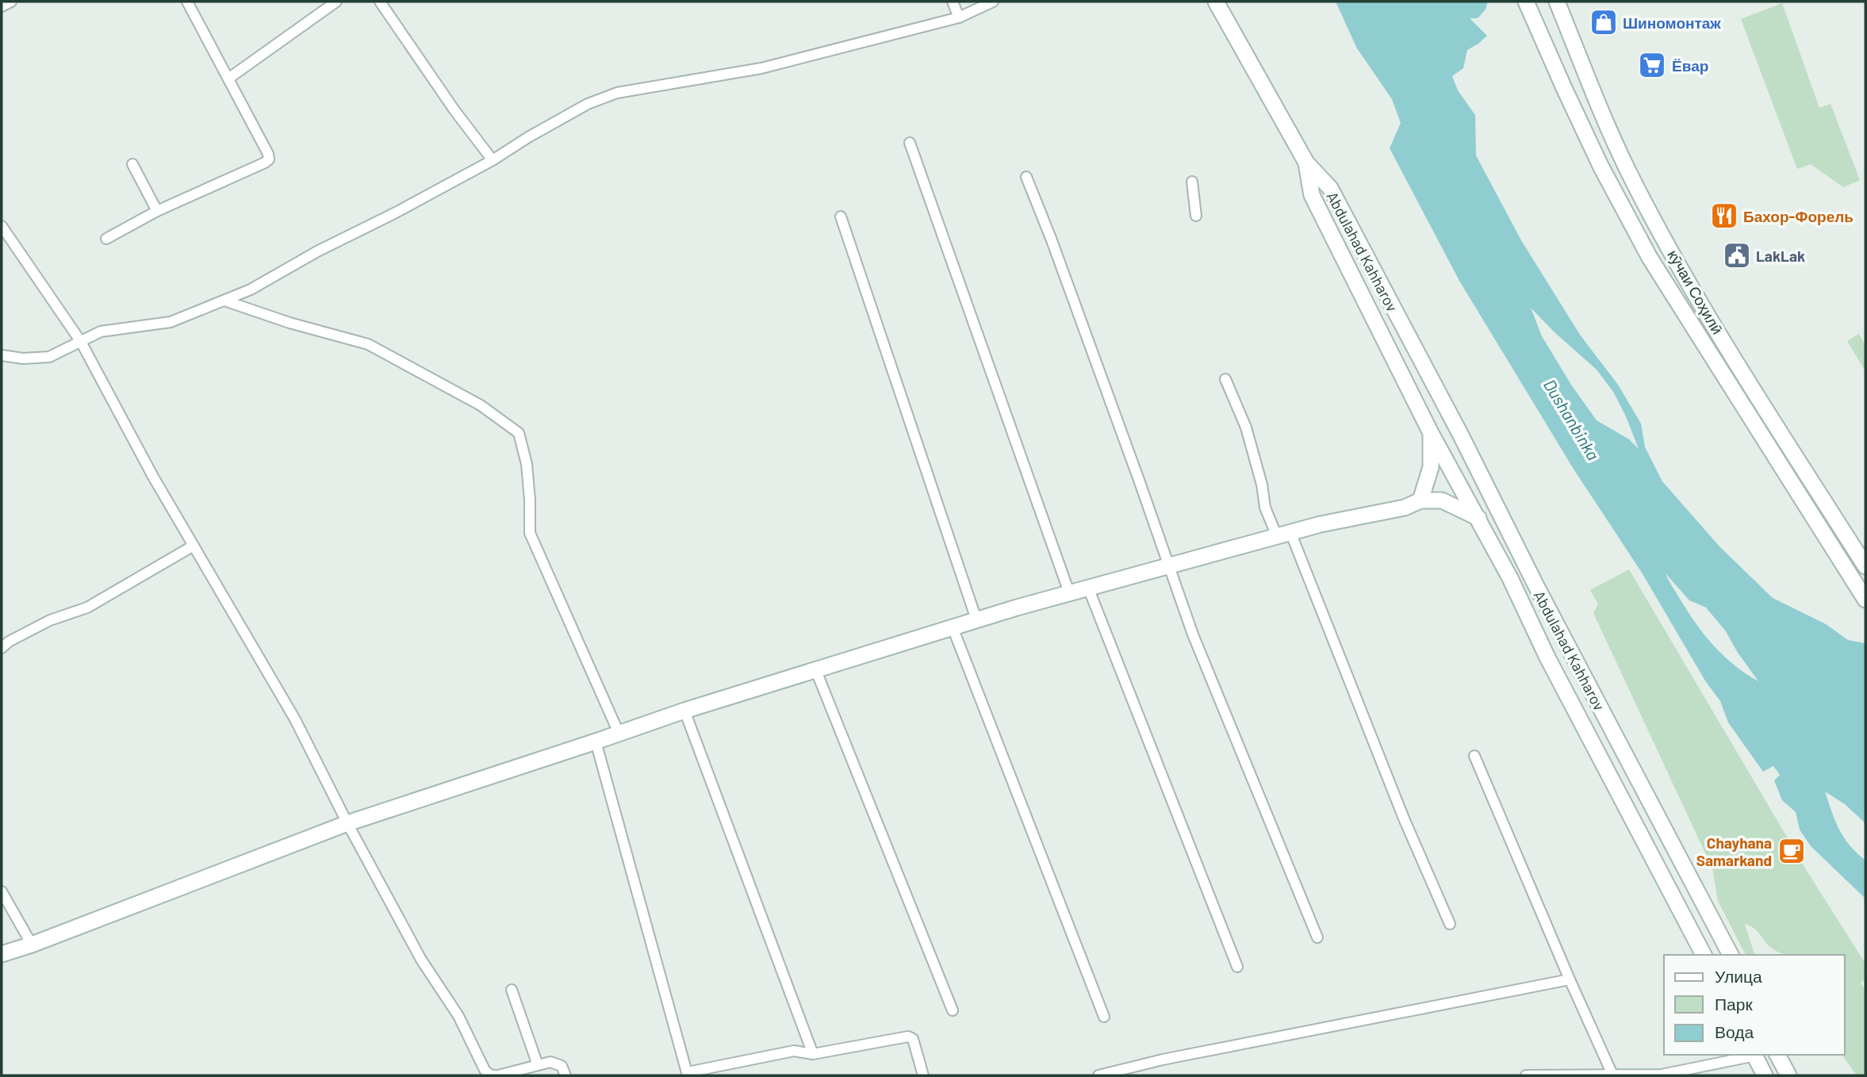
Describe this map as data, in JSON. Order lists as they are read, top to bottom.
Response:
{
  "streets": {
    "main road": ["Abdulahad Kahharov", "кӯчаи Соҳилӣ"]
  },
  "water": ["Dushanbinka"],
  "places": {
    "shop": ["Шиномонтаж"],
    "supermarket": ["Ёвар"],
    "restaurant": ["Бахор-Форель"],
    "public building": ["LakLak"],
    "cafe": ["Chayhana Samarkand"]
  },
  "legend": ["Улица", "Парк", "Вода"]
}
